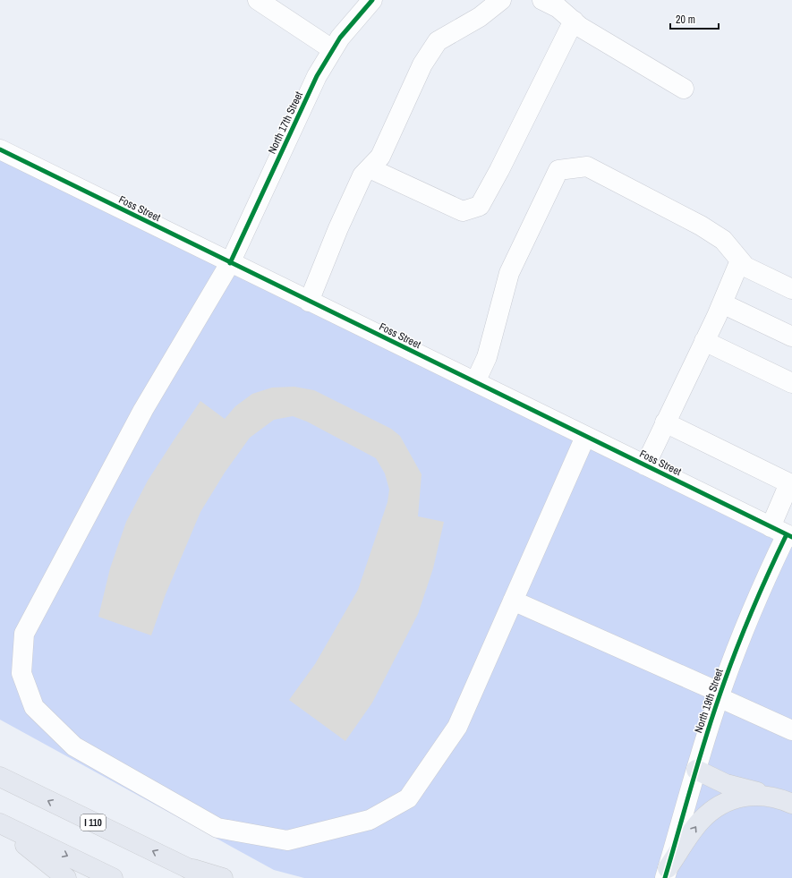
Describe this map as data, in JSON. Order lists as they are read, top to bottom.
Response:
{
  "streets": {
    "highway": ["I 110"],
    "street": ["North 17th Street", "Foss Street", "North 19th Street"]
  },
  "crossings": [
    ["North 17th Street", "Foss Street"],
    ["Foss Street", "North 19th Street"]
  ],
  "scale_bar": "20 m"
}
